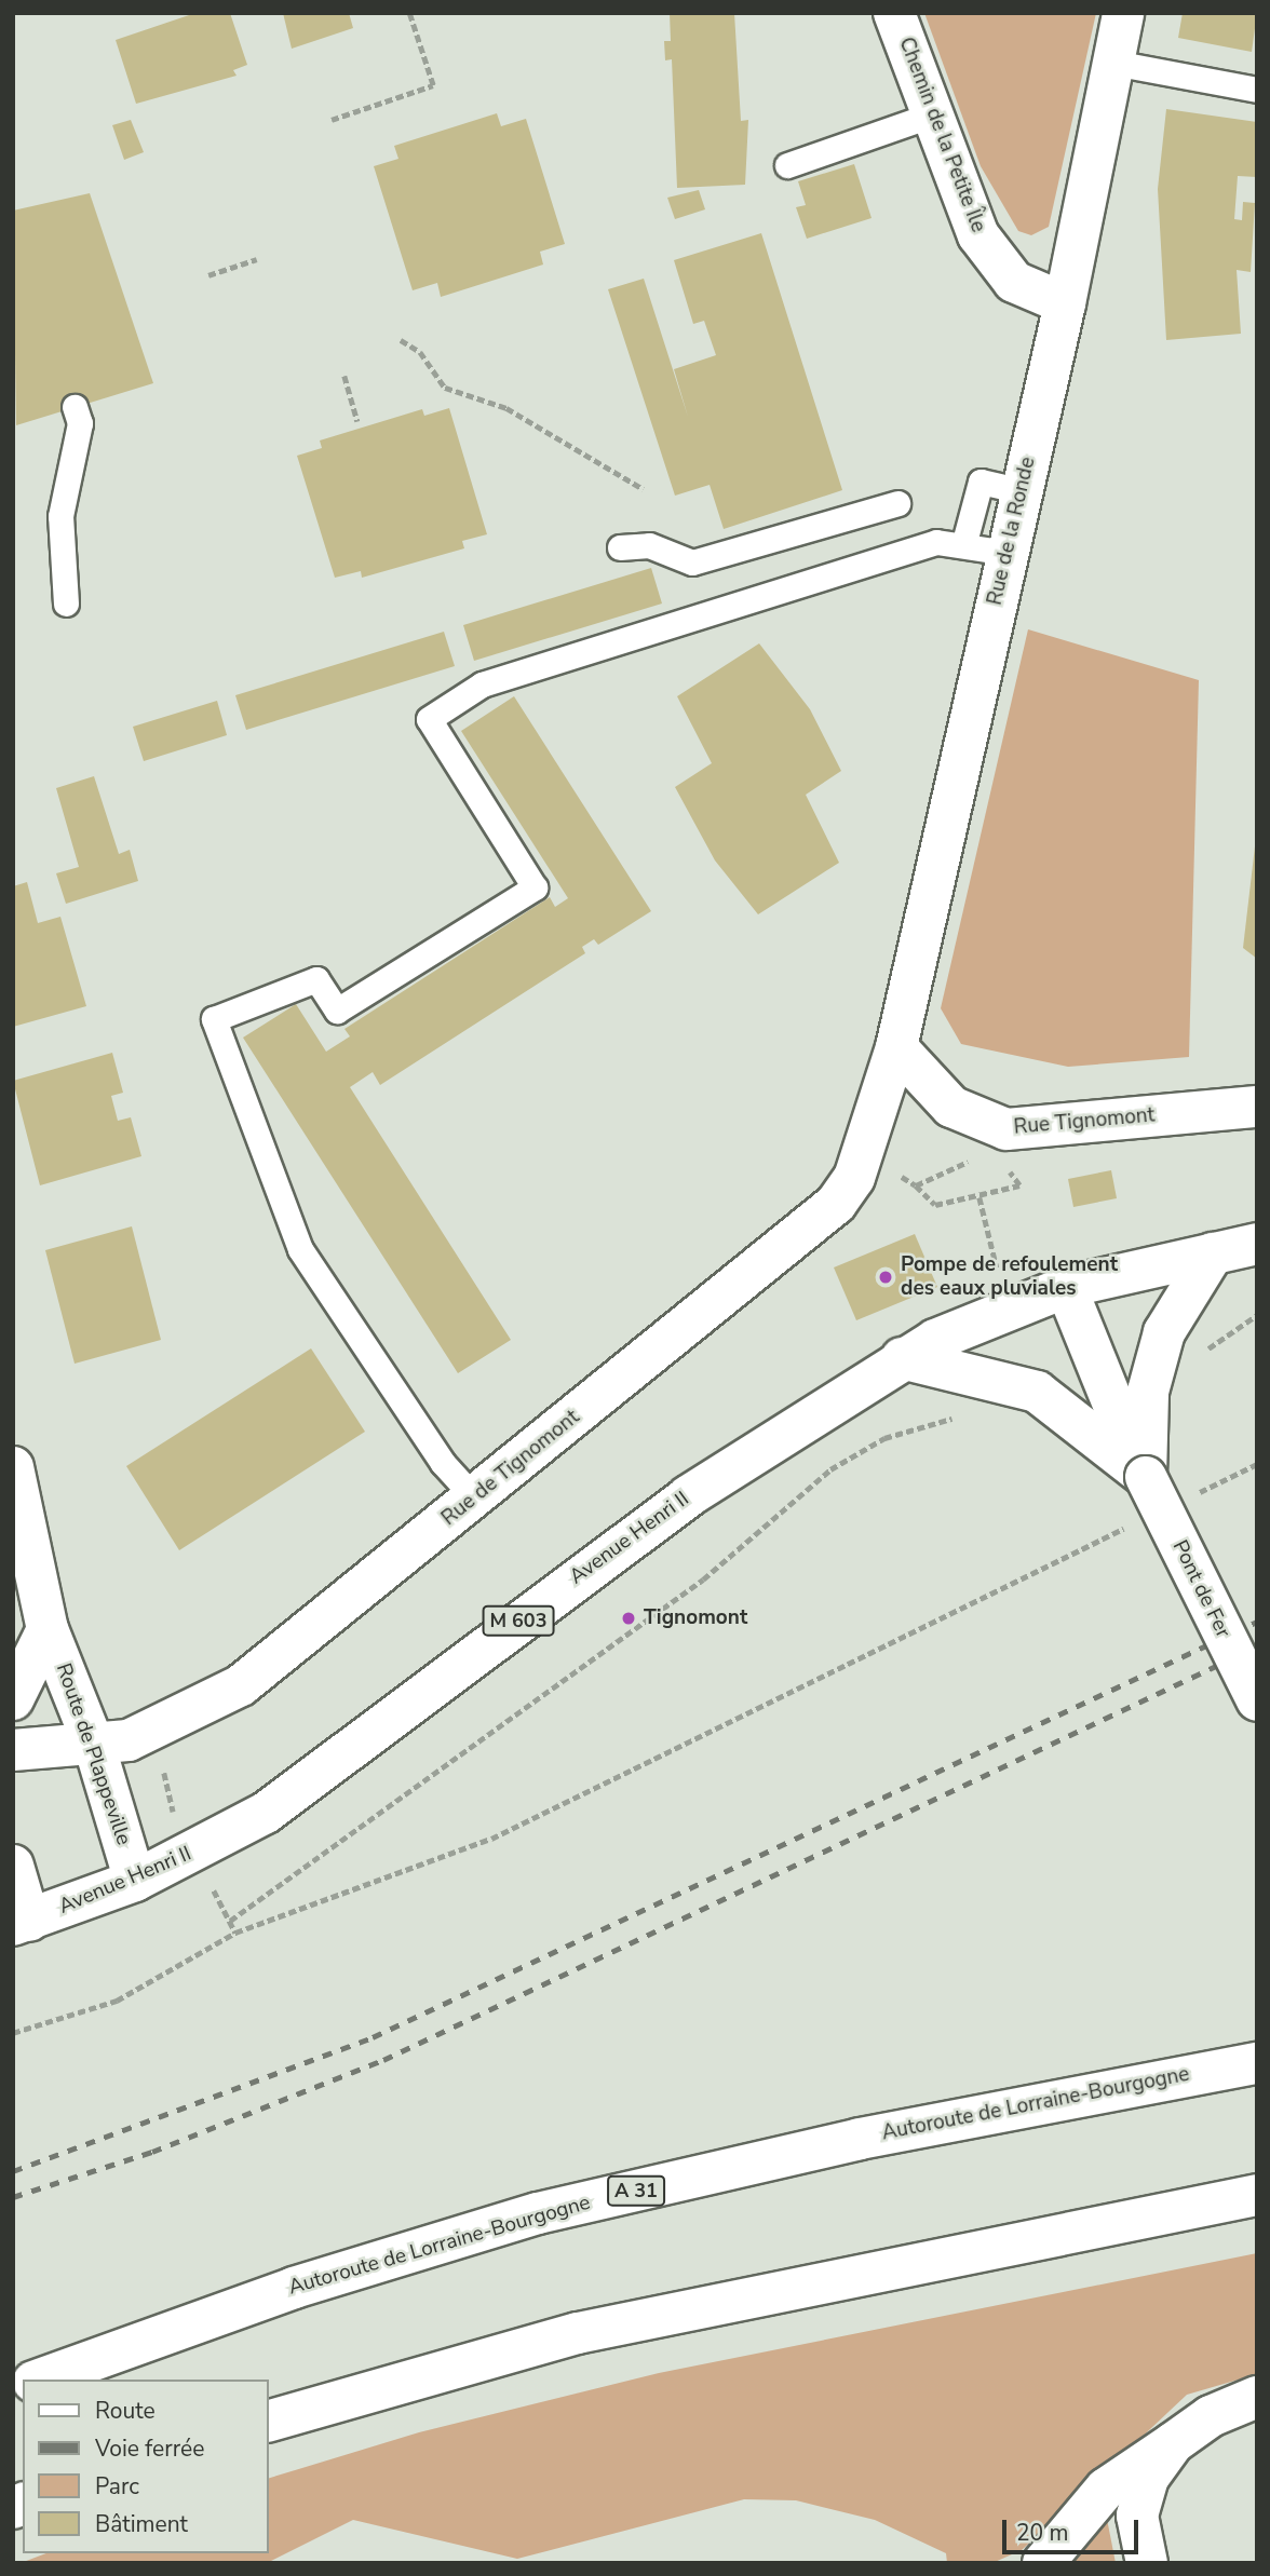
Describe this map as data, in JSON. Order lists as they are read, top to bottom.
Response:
{
  "streets": {
    "main road": [
      "Chemin de la Petite Île",
      "Rue de la Ronde",
      "Rue Tignomont",
      "Rue de Tignomont",
      "Avenue Henri II",
      "Pont de Fer",
      "M 603",
      "Route de Plappeville",
      "Autoroute de Lorraine-Bourgogne",
      "A 31"
    ]
  },
  "crossings": [
    ["Chemin de la Petite Île", "Rue de la Ronde"],
    ["Rue de la Ronde", "Rue Tignomont"],
    ["Rue de la Ronde", "Rue de Tignomont"],
    ["Rue Tignomont", "Rue de Tignomont"],
    ["Rue de Tignomont", "Route de Plappeville"],
    ["Avenue Henri II", "Pont de Fer"],
    ["Avenue Henri II", "Route de Plappeville"]
  ],
  "places": ["Pompe de refoulement des eaux pluviales", "Tignomont"],
  "legend": [
    "Route",
    "Voie ferrée",
    "Parc",
    "Bâtiment"
  ],
  "scale_bar": "20 m"
}
